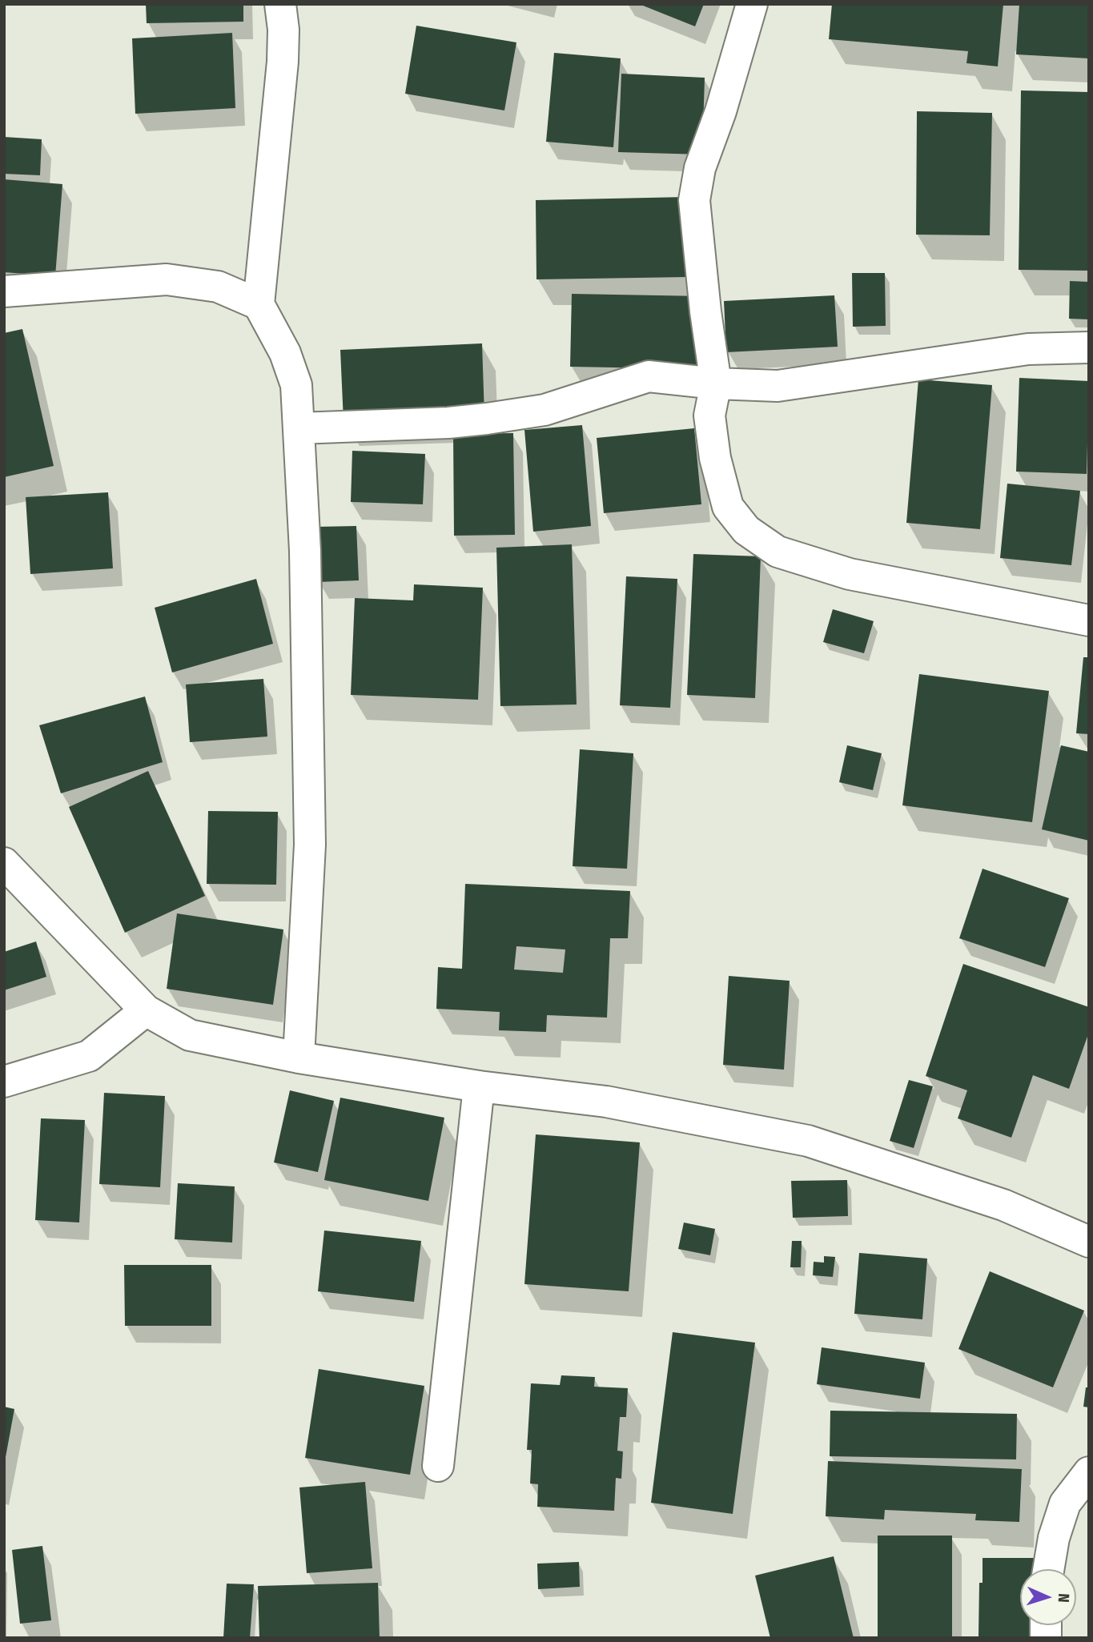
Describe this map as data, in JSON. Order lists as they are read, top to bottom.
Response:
{
  "north": "right"
}
